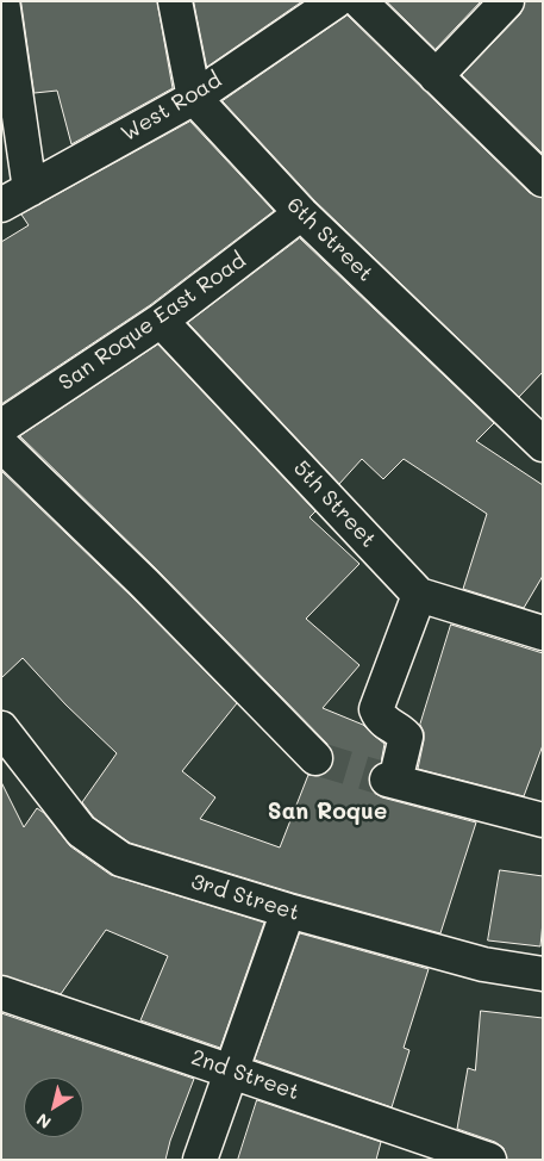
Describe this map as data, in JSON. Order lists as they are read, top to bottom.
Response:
{
  "streets": {
    "street": [
      "West Road",
      "6th Street",
      "San Roque East Road",
      "5th Street",
      "3rd Street",
      "2nd Street"
    ]
  },
  "crossings": [
    ["West Road", "6th Street"],
    ["6th Street", "San Roque East Road"],
    ["San Roque East Road", "5th Street"]
  ],
  "districts": ["San Roque"],
  "north": "bottom left"
}
